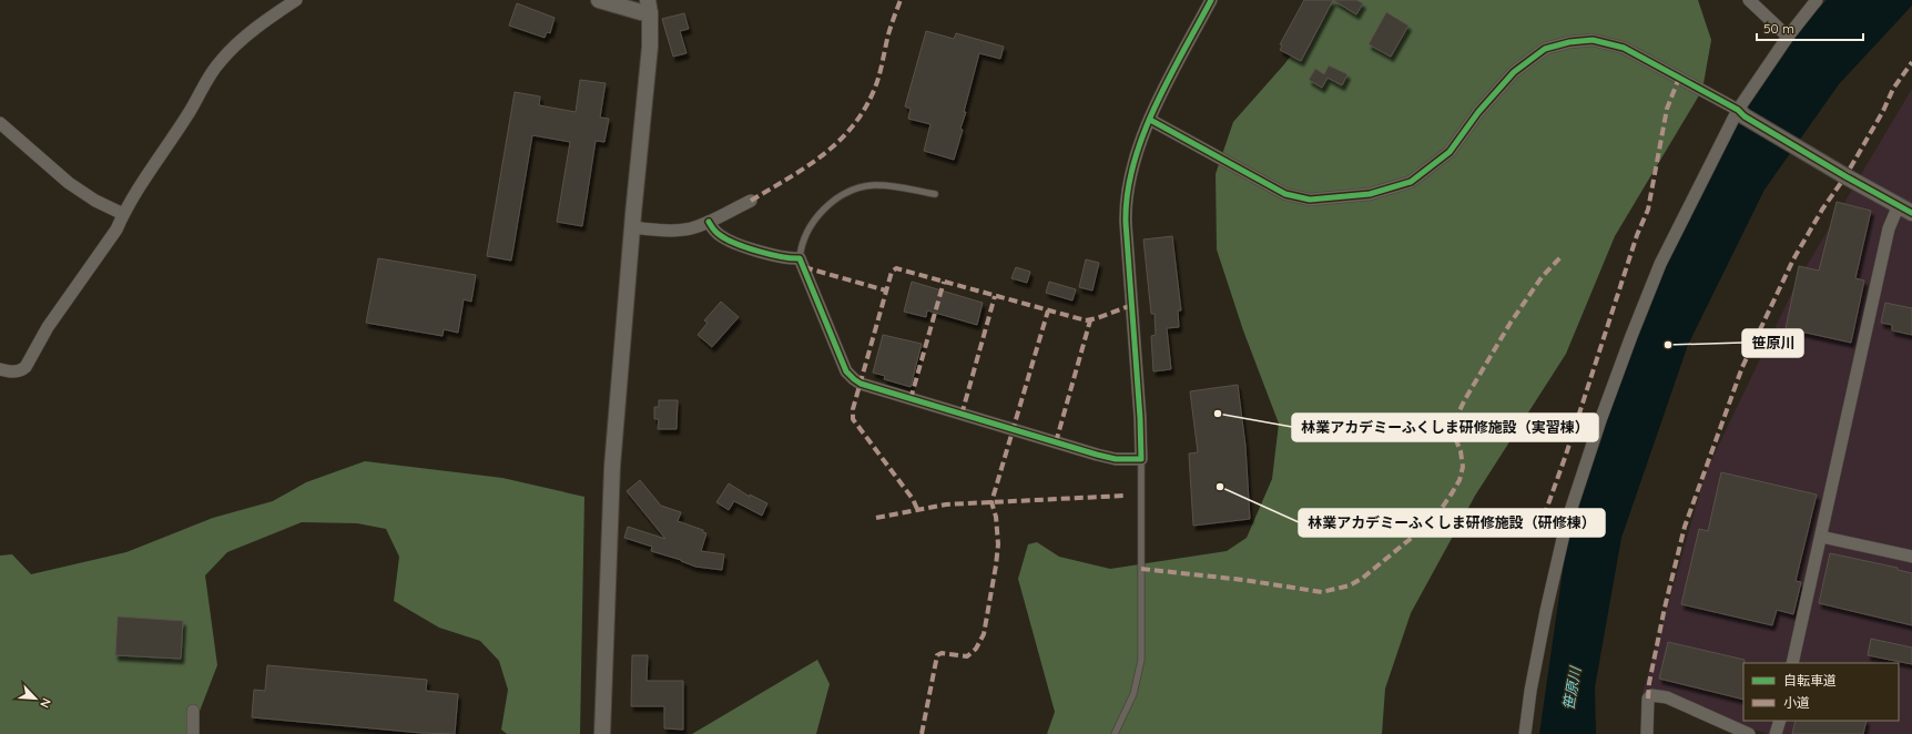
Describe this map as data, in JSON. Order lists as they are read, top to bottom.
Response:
{
  "water": ["笹原川"],
  "places": ["笹原川", "林業アカデミーふくしま研修施設（実習棟）", "林業アカデミーふくしま研修施設（研修棟）"],
  "legend": ["自転車道", "小道"],
  "scale_bar": "50 m",
  "north": "bottom right"
}
